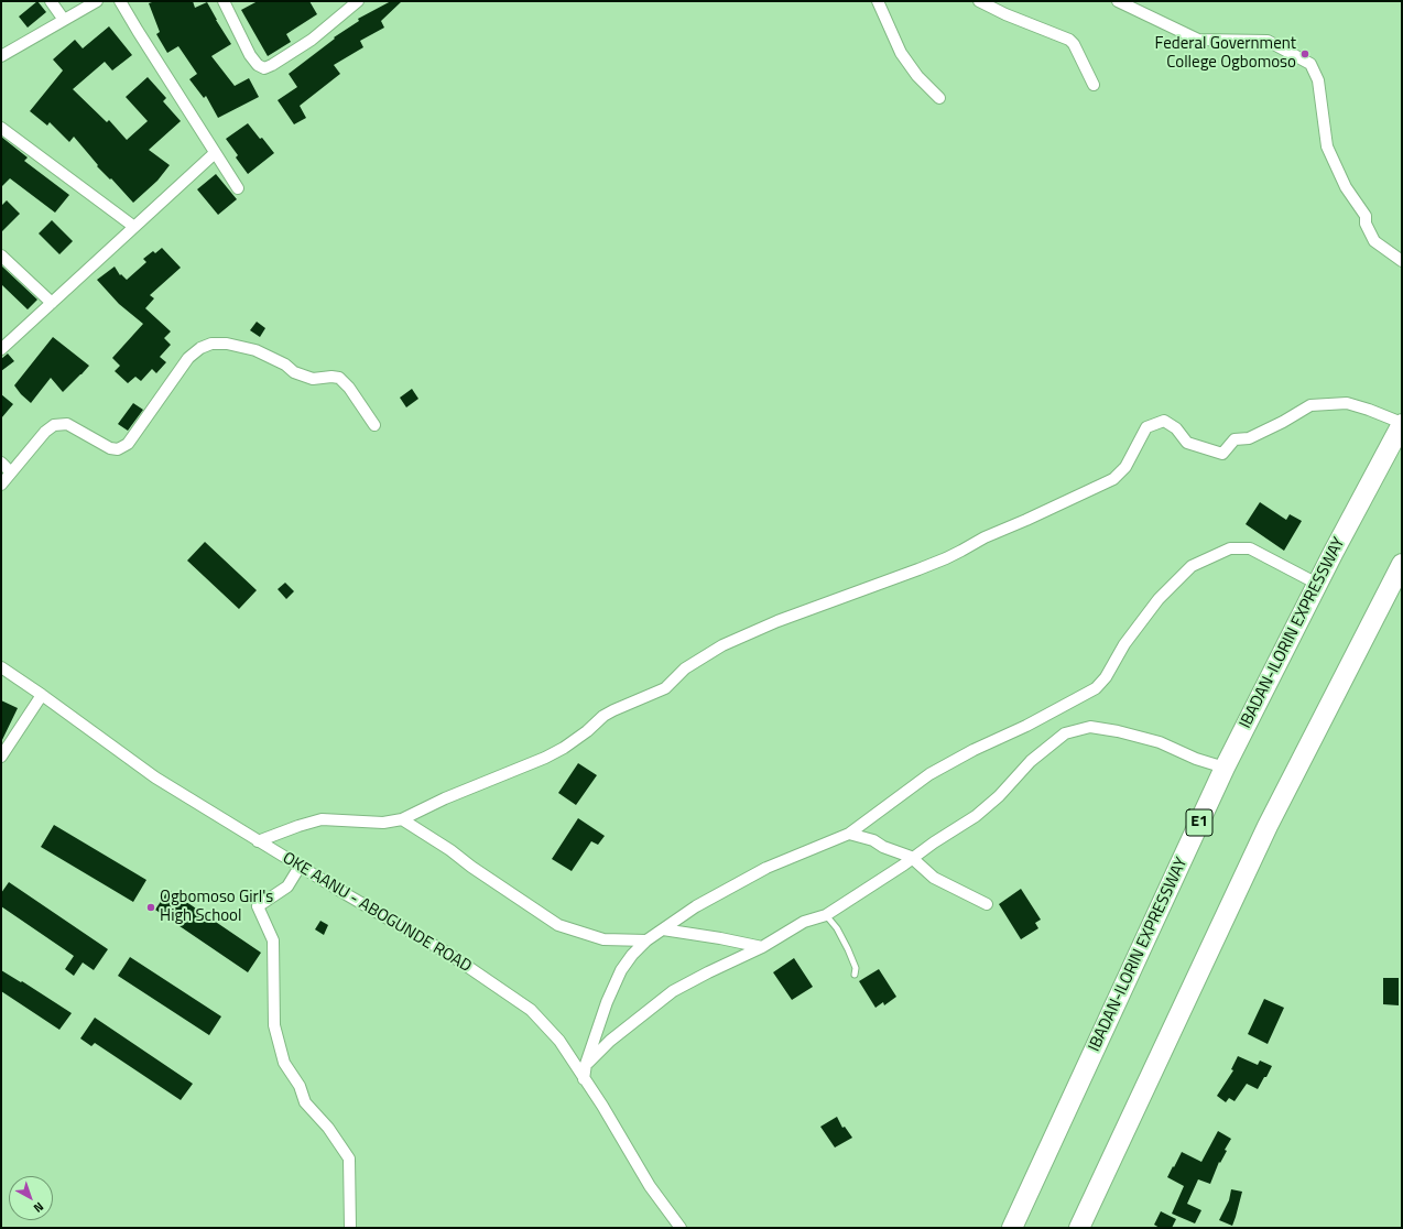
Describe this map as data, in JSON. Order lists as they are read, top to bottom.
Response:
{
  "streets": {
    "highway": ["IBADAN-ILORIN EXPRESSWAY", "E1"],
    "street": ["OKE AANU - ABOGUNDE ROAD"]
  },
  "places": ["Federal Government College Ogbomoso", "Ogbomoso Girl's High School"],
  "north": "bottom right"
}
